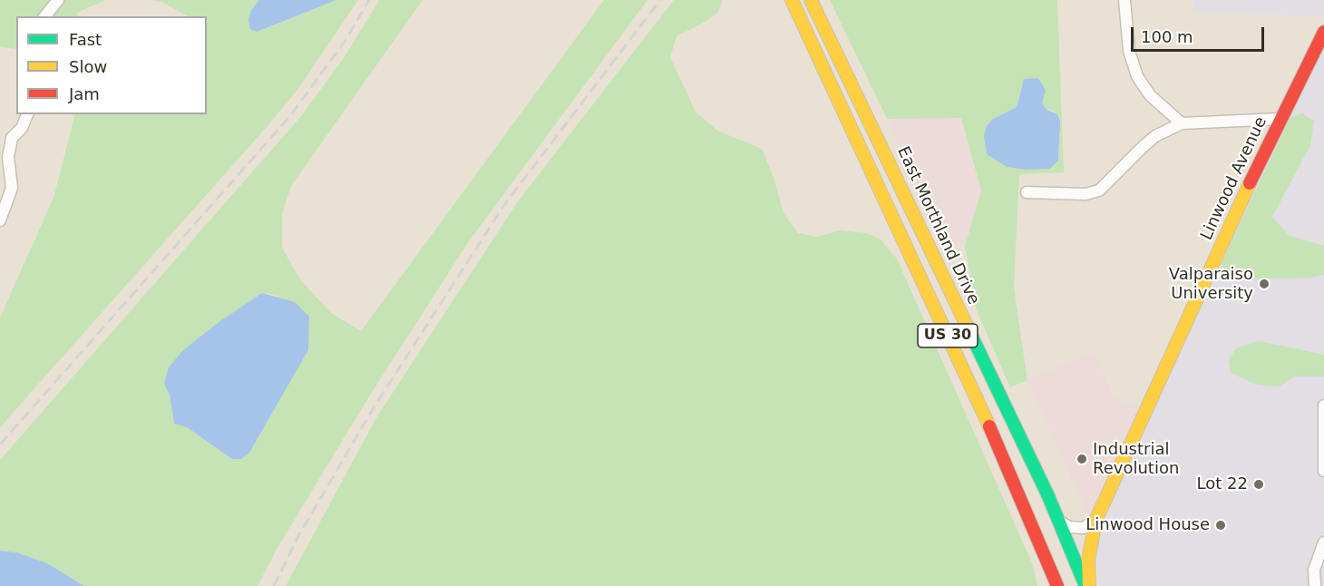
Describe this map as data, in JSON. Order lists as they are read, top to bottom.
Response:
{
  "streets": {
    "main road": ["Linwood Avenue", "East Morthland Drive", "US 30"]
  },
  "crossings": [
    ["Linwood Avenue", "East Morthland Drive"]
  ],
  "places": [
    "Valparaiso University",
    "Industrial Revolution",
    "Lot 22",
    "Linwood House"
  ],
  "legend": ["Fast", "Slow", "Jam"],
  "scale_bar": "100 m"
}
